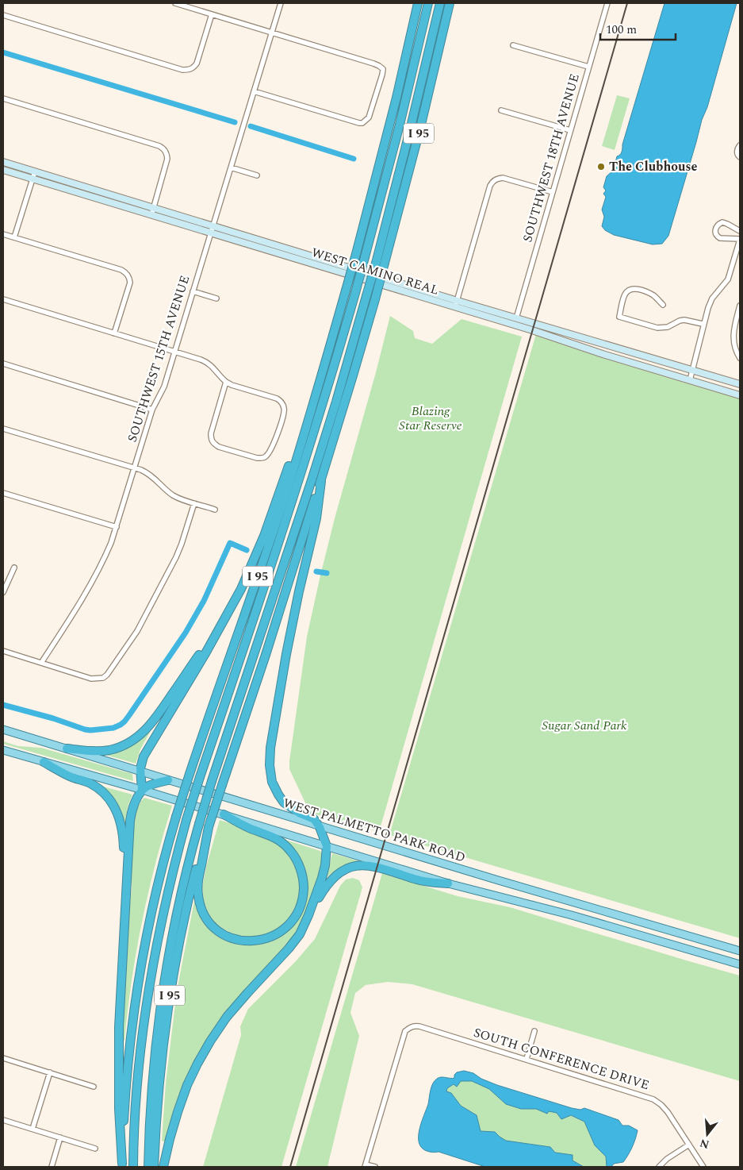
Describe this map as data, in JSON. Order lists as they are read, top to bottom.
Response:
{
  "streets": {
    "highway": ["I 95"],
    "main road": ["WEST PALMETTO PARK ROAD"],
    "street": [
      "SOUTHWEST 18TH AVENUE",
      "WEST CAMINO REAL",
      "SOUTHWEST 15TH AVENUE",
      "SOUTH CONFERENCE DRIVE"
    ]
  },
  "crossings": [
    ["SOUTHWEST 18TH AVENUE", "WEST CAMINO REAL"],
    ["WEST CAMINO REAL", "SOUTHWEST 15TH AVENUE"]
  ],
  "parks": ["Blazing Star Reserve", "Sugar Sand Park"],
  "places": ["The Clubhouse"],
  "scale_bar": "100 m",
  "north": "bottom"
}
